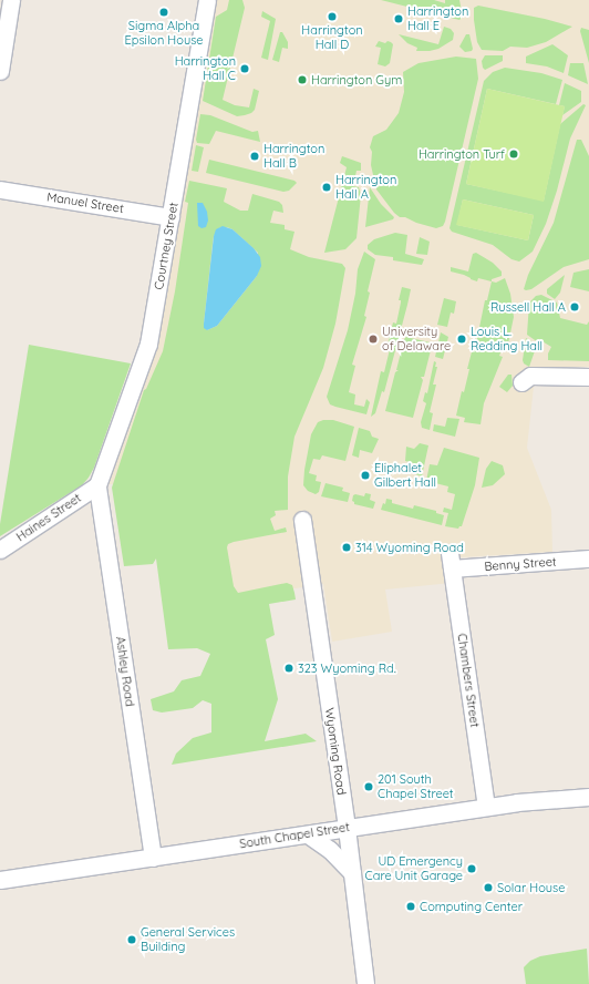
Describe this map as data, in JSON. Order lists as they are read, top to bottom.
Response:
{
  "streets": {
    "street": [
      "Manuel Street",
      "Courtney Street",
      "Haines Street",
      "Benny Street",
      "Ashley Road",
      "Chambers Street",
      "Wyoming Road",
      "South Chapel Street"
    ]
  },
  "crossings": [
    ["Manuel Street", "Courtney Street"],
    ["Courtney Street", "Haines Street"],
    ["Courtney Street", "Ashley Road"],
    ["Haines Street", "Ashley Road"],
    ["Benny Street", "Chambers Street"],
    ["Ashley Road", "South Chapel Street"],
    ["Chambers Street", "South Chapel Street"],
    ["Wyoming Road", "South Chapel Street"]
  ],
  "places": [
    "Sigma Alpha Epsilon House",
    "Harrington Hall D",
    "Harrington Hall E",
    "Harrington Hall C",
    "Harrington Gym",
    "Harrington Turf",
    "Harrington Hall B",
    "Harrington Hall A",
    "Russell Hall A",
    "University of Delaware",
    "Louis L. Redding Hall",
    "Eliphalet Gilbert Hall",
    "314 Wyoming Road",
    "323 Wyoming Rd.",
    "201 South Chapel Street",
    "UD Emergency Care Unit Garage",
    "Solar House",
    "Computing Center",
    "General Services Building"
  ]
}
